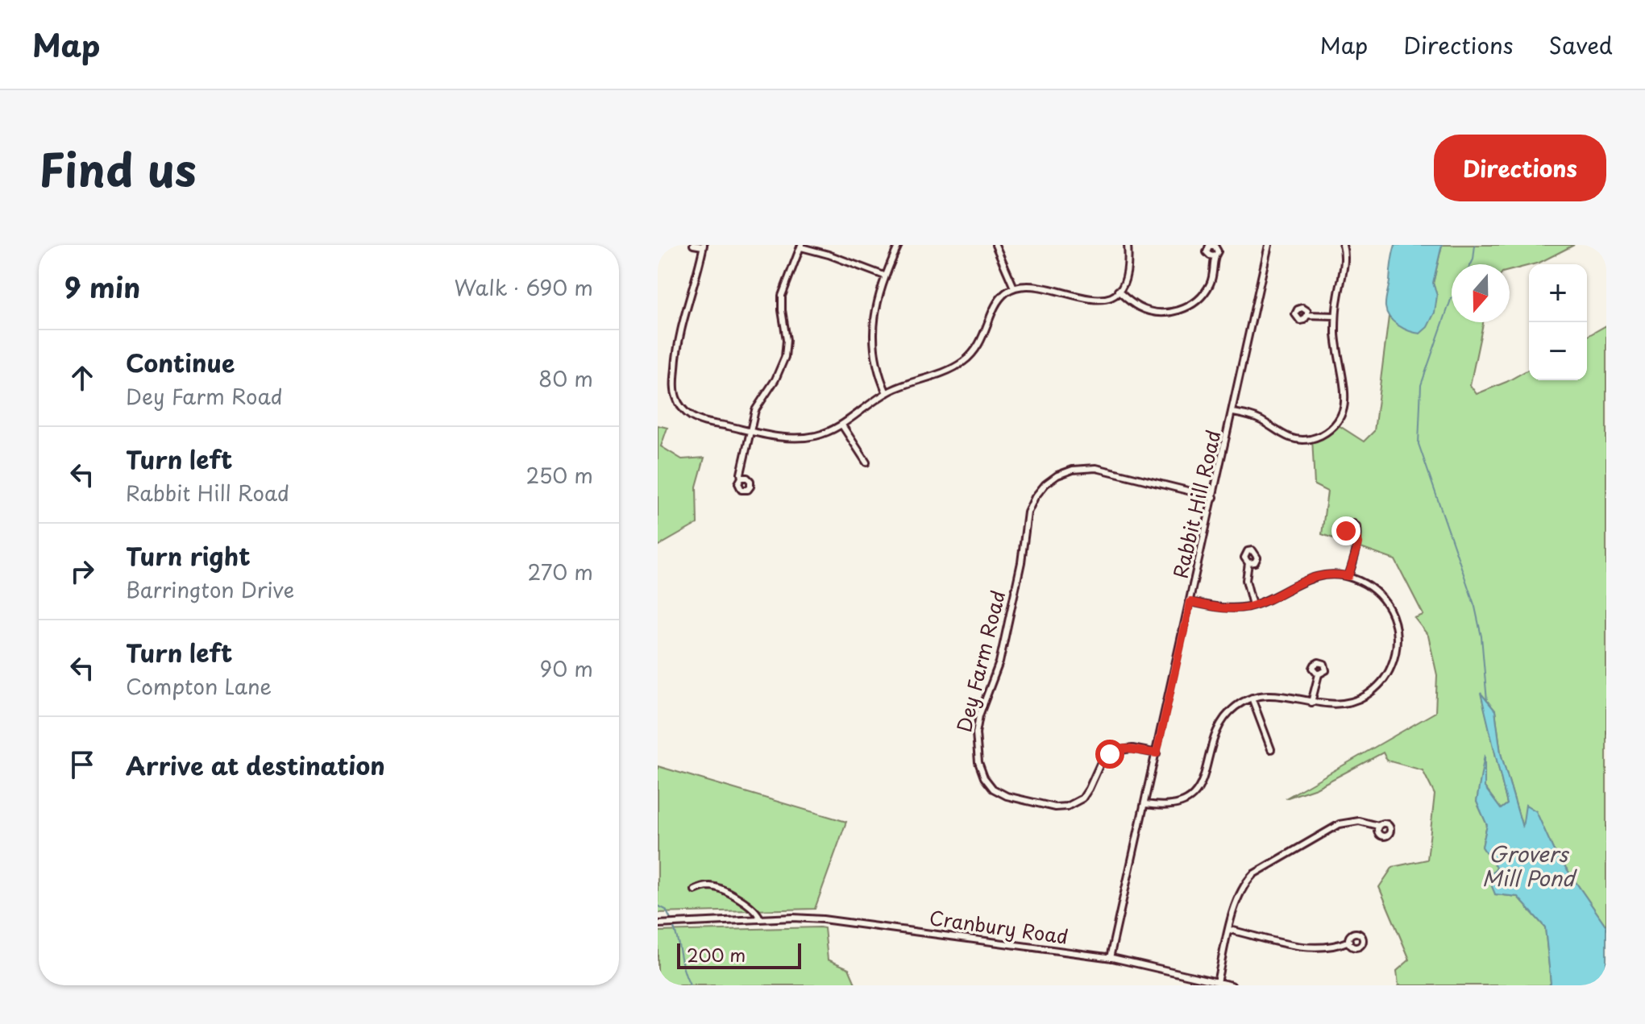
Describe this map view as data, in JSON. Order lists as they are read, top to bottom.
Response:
{
  "streets": {
    "street": ["Rabbit Hill Road", "Dey Farm Road", "Cranbury Road"]
  },
  "crossings": [
    ["Rabbit Hill Road", "Dey Farm Road"],
    ["Rabbit Hill Road", "Cranbury Road"]
  ],
  "water": ["Grovers Mill Pond"],
  "scale_bar": "200 m",
  "north": "bottom",
  "page": {
    "header": "Map",
    "nav": ["Map", "Directions", "Saved"],
    "title": "Find us",
    "buttons": "Directions",
    "heading": ["9 min", "Walk · 690 m"],
    "map_buttons": ["+", "−"],
    "list": [
      ["Continue", "Dey Farm Road", "80 m"],
      ["Turn left", "Rabbit Hill Road", "250 m"],
      ["Turn right", "Barrington Drive", "270 m"],
      ["Turn left", "Compton Lane", "90 m"],
      "Arrive at destination"
    ],
    "scale": "200 m"
  }
}
